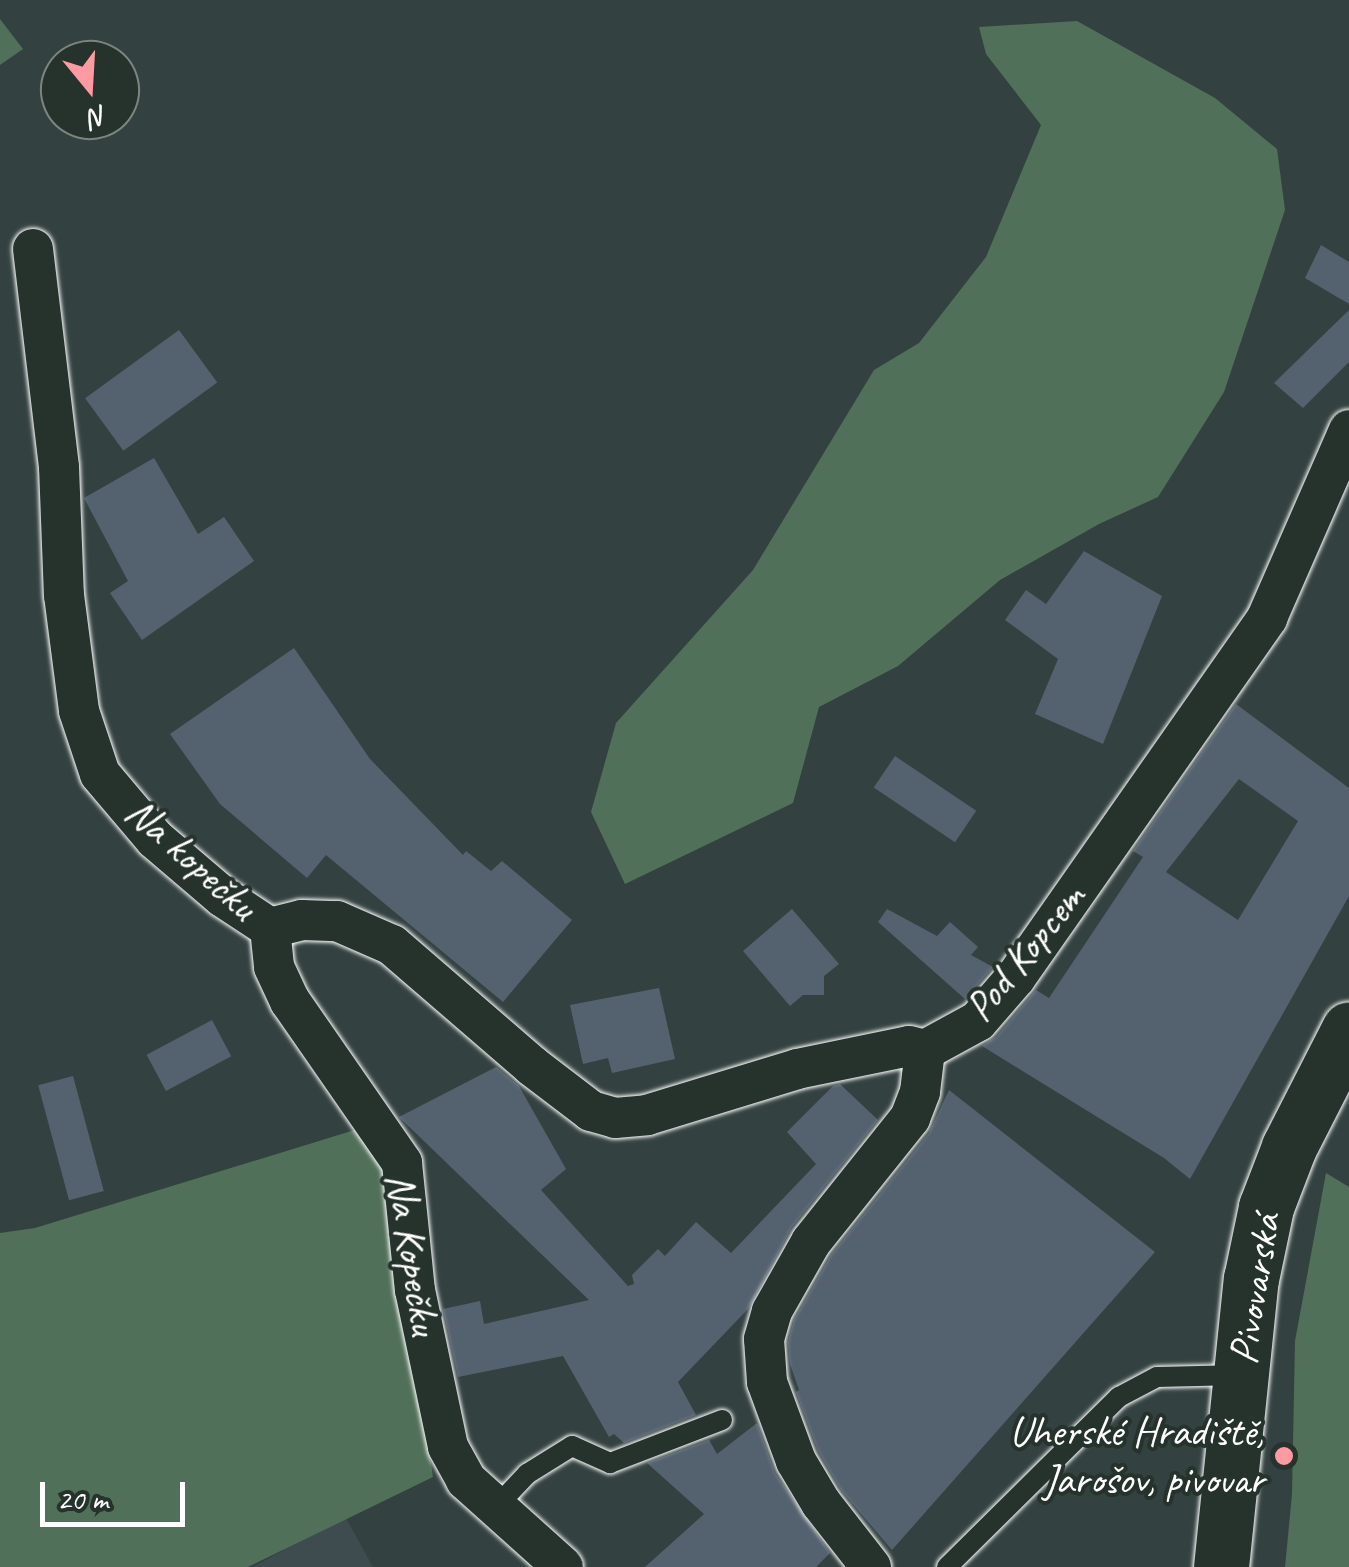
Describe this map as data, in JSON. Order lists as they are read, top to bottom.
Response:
{
  "streets": {
    "main road": ["Pivovarská"],
    "street": ["Na kopečku", "Pod Kopcem", "Na Kopečku"]
  },
  "crossings": [
    ["Na kopečku", "Pod Kopcem"],
    ["Na kopečku", "Na Kopečku"]
  ],
  "places": ["Uherské Hradiště, Jarošov, pivovar"],
  "scale_bar": "20 m",
  "north": "bottom"
}
